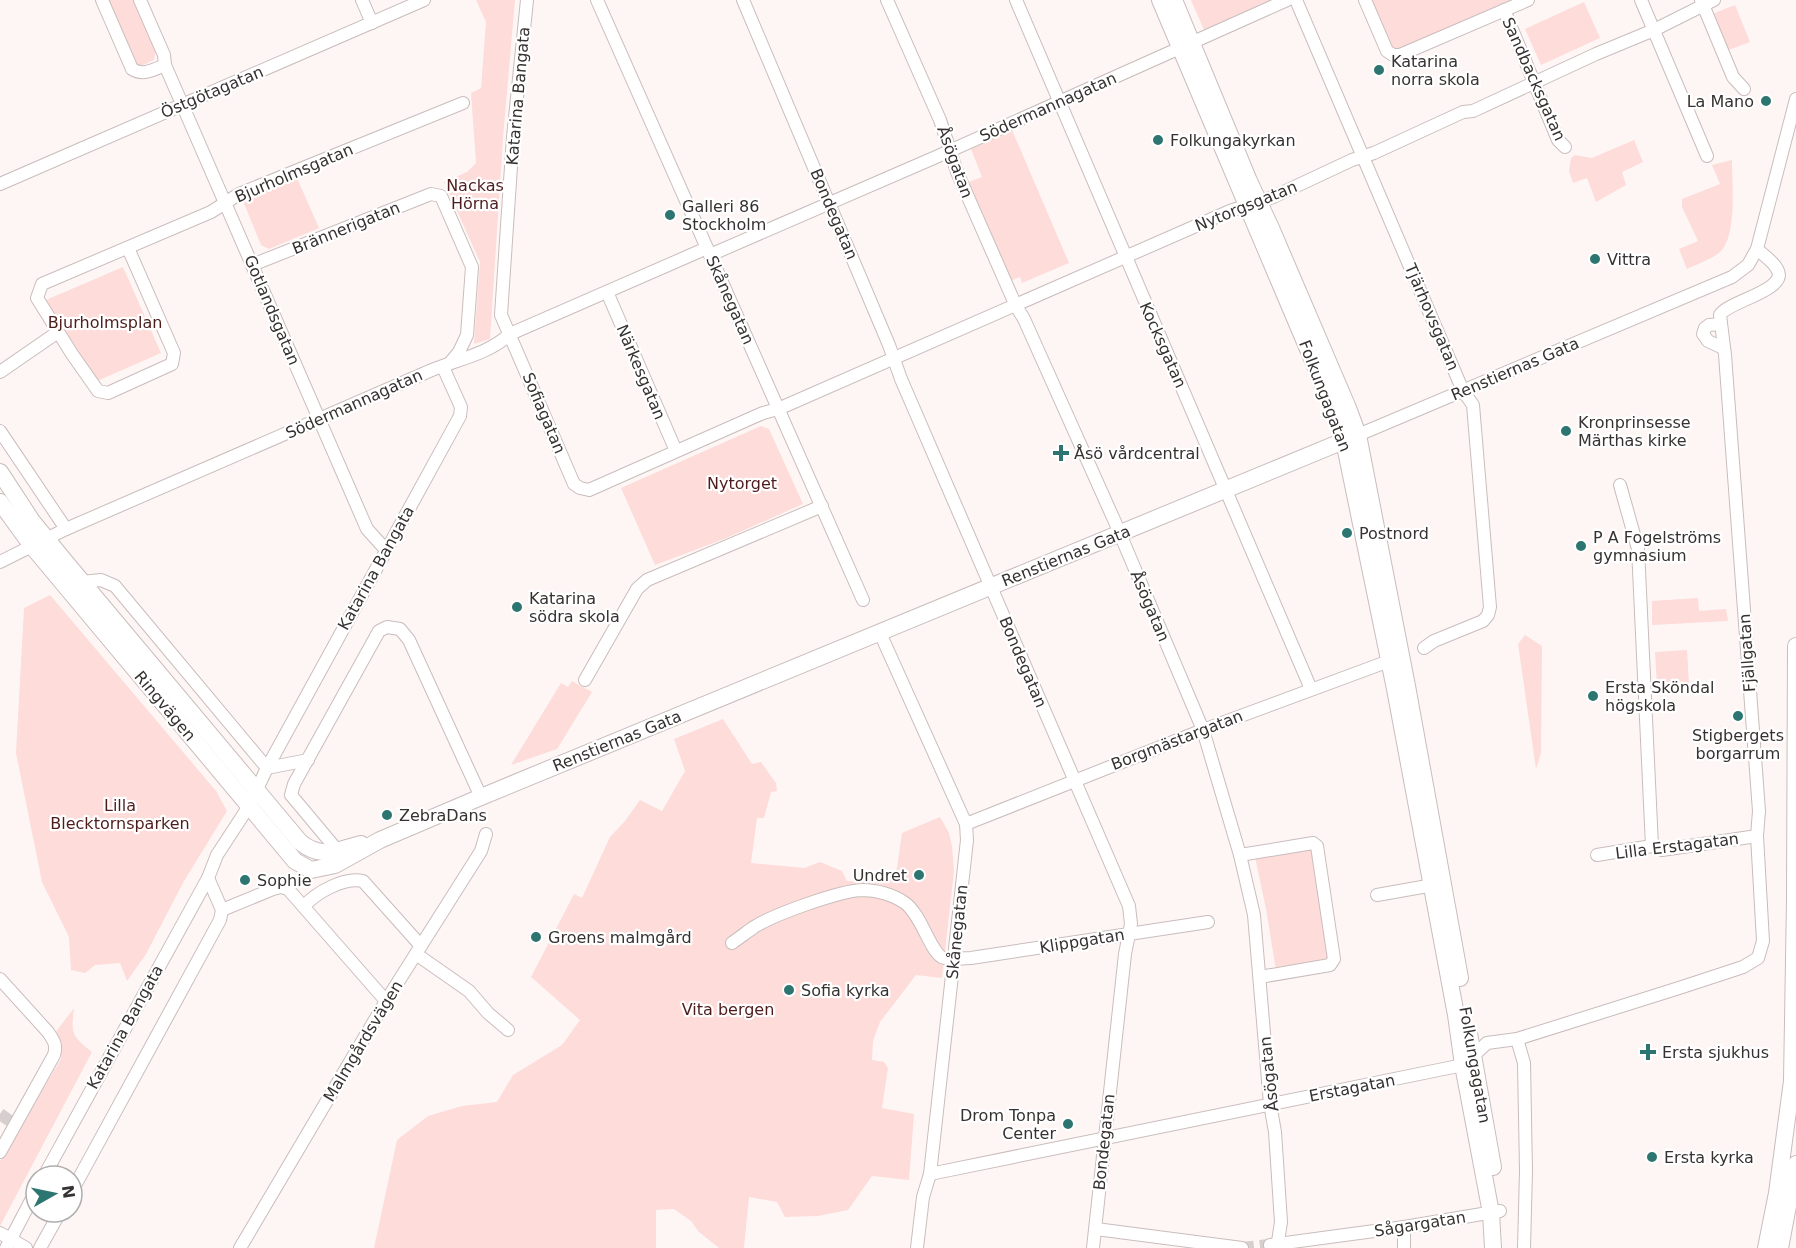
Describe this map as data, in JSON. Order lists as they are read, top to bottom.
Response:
{
  "streets": {
    "street": [
      "Sandbacksgatan",
      "Östgötagatan",
      "Katarina Bangata",
      "Södermannagatan",
      "Åsögatan",
      "Bjurholmsgatan",
      "Nytorgsgatan",
      "Bondegatan",
      "Brännerigatan",
      "Skånegatan",
      "Gotlandsgatan",
      "Tjärhovsgatan",
      "Kocksgatan",
      "Renstiernas Gata",
      "Närkesgatan",
      "Folkungagatan",
      "Sofiagatan",
      "Fjällgatan",
      "Ringvägen",
      "Borgmästargatan",
      "Lilla Erstagatan",
      "Klippgatan",
      "Malmgårdsvägen",
      "Erstagatan",
      "Sågargatan"
    ]
  },
  "crossings": [
    ["Sandbacksgatan", "Nytorgsgatan"],
    ["Östgötagatan", "Gotlandsgatan"],
    ["Katarina Bangata", "Södermannagatan"],
    ["Katarina Bangata", "Brännerigatan"],
    ["Katarina Bangata", "Gotlandsgatan"],
    ["Katarina Bangata", "Renstiernas Gata"],
    ["Katarina Bangata", "Sofiagatan"],
    ["Katarina Bangata", "Ringvägen"],
    ["Södermannagatan", "Åsögatan"],
    ["Södermannagatan", "Bondegatan"],
    ["Södermannagatan", "Brännerigatan"],
    ["Södermannagatan", "Skånegatan"],
    ["Södermannagatan", "Gotlandsgatan"],
    ["Södermannagatan", "Kocksgatan"],
    ["Södermannagatan", "Närkesgatan"],
    ["Södermannagatan", "Folkungagatan"],
    ["Södermannagatan", "Sofiagatan"],
    ["Södermannagatan", "Ringvägen"],
    ["Åsögatan", "Nytorgsgatan"],
    ["Åsögatan", "Renstiernas Gata"],
    ["Åsögatan", "Borgmästargatan"],
    ["Åsögatan", "Erstagatan"],
    ["Åsögatan", "Sågargatan"],
    ["Bjurholmsgatan", "Gotlandsgatan"],
    ["Nytorgsgatan", "Bondegatan"],
    ["Nytorgsgatan", "Skånegatan"],
    ["Nytorgsgatan", "Tjärhovsgatan"],
    ["Nytorgsgatan", "Kocksgatan"],
    ["Nytorgsgatan", "Folkungagatan"],
    ["Bondegatan", "Renstiernas Gata"],
    ["Bondegatan", "Borgmästargatan"],
    ["Bondegatan", "Klippgatan"],
    ["Bondegatan", "Erstagatan"],
    ["Brännerigatan", "Gotlandsgatan"],
    ["Skånegatan", "Renstiernas Gata"],
    ["Skånegatan", "Borgmästargatan"],
    ["Skånegatan", "Klippgatan"],
    ["Skånegatan", "Erstagatan"],
    ["Tjärhovsgatan", "Renstiernas Gata"],
    ["Kocksgatan", "Renstiernas Gata"],
    ["Kocksgatan", "Borgmästargatan"],
    ["Renstiernas Gata", "Folkungagatan"],
    ["Renstiernas Gata", "Ringvägen"],
    ["Närkesgatan", "Sofiagatan"],
    ["Folkungagatan", "Borgmästargatan"],
    ["Folkungagatan", "Erstagatan"],
    ["Folkungagatan", "Sågargatan"],
    ["Fjällgatan", "Lilla Erstagatan"],
    ["Fjällgatan", "Erstagatan"]
  ],
  "parks": [
    "Nackas Hörna",
    "Bjurholmsplan",
    "Nytorget",
    "Lilla Blecktornsparken",
    "Vita bergen"
  ],
  "places": {
    "other": [
      "Katarina norra skola",
      "La Mano",
      "Folkungakyrkan",
      "Galleri 86 Stockholm",
      "Vittra",
      "Kronprinsesse Märthas kirke",
      "Postnord",
      "P A Fogelströms gymnasium",
      "Katarina södra skola",
      "Ersta Sköndal högskola",
      "Stigbergets borgarrum",
      "ZebraDans",
      "Undret",
      "Sophie",
      "Groens malmgård",
      "Sofia kyrka",
      "Drom Tonpa Center",
      "Ersta kyrka"
    ],
    "health": ["Åsö vårdcentral", "Ersta sjukhus"]
  },
  "north": "right"
}
